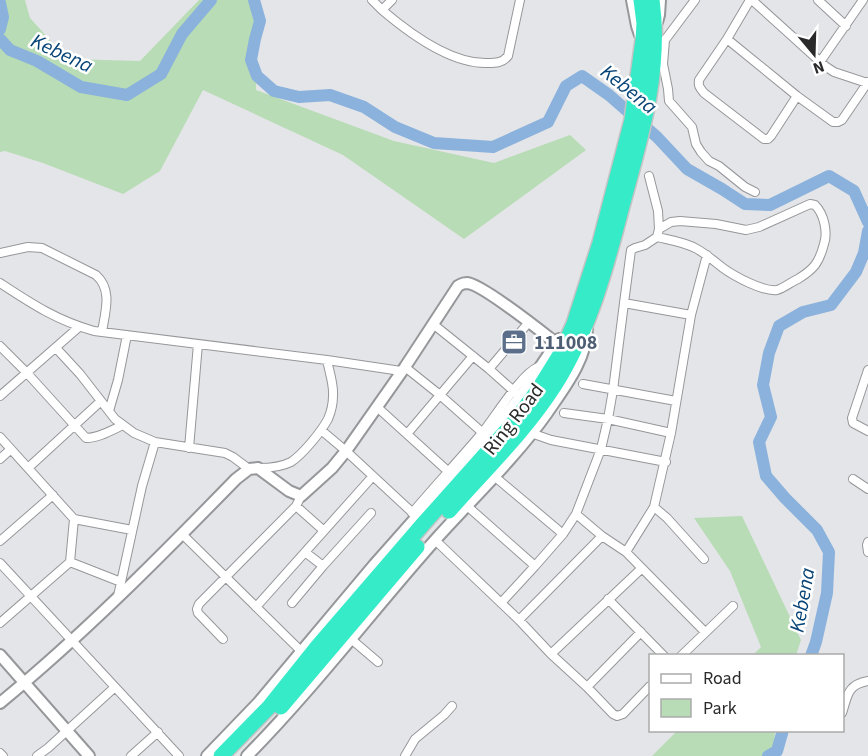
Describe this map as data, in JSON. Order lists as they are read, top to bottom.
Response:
{
  "streets": {
    "highway": ["Ring Road"]
  },
  "water": ["Kebena"],
  "places": {
    "office": ["111008"]
  },
  "legend": ["Road", "Park"],
  "north": "bottom"
}
